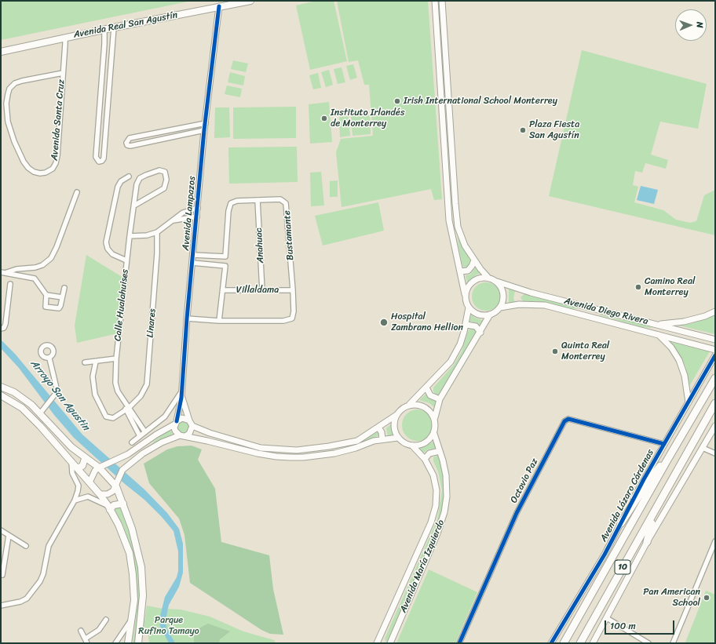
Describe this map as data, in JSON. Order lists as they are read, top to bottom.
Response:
{
  "streets": {
    "highway": ["Avenida Lázaro Cárdenas", "10"],
    "main road": ["Avenida Real San Agustín"],
    "street": [
      "Avenida Santa Cruz",
      "Avenida Lampazos",
      "Bustamante",
      "Anahuac",
      "Villaldama",
      "Calle Hualahuises",
      "Avenida Diego Rivera",
      "Linares",
      "Octavio Paz",
      "Avenida María Izquierdo"
    ]
  },
  "crossings": [
    ["Avenida Real San Agustín", "Avenida Santa Cruz"],
    ["Avenida Real San Agustín", "Avenida Lampazos"],
    ["Avenida Lampazos", "Bustamante"],
    ["Bustamante", "Anahuac"],
    ["Bustamante", "Villaldama"],
    ["Anahuac", "Villaldama"],
    ["Calle Hualahuises", "Linares"],
    ["Octavio Paz", "Avenida Lázaro Cárdenas"]
  ],
  "water": ["Arroyo San Agustin"],
  "parks": ["Parque Rufino Tamayo"],
  "places": [
    "Irish International School Monterrey",
    "Instituto Irlandés de Monterrey",
    "Plaza Fiesta San Agustín",
    "Camino Real Monterrey",
    "Hospital Zambrano Hellion",
    "Quinta Real Monterrey",
    "Pan American School"
  ],
  "scale_bar": "100 m",
  "north": "right"
}
